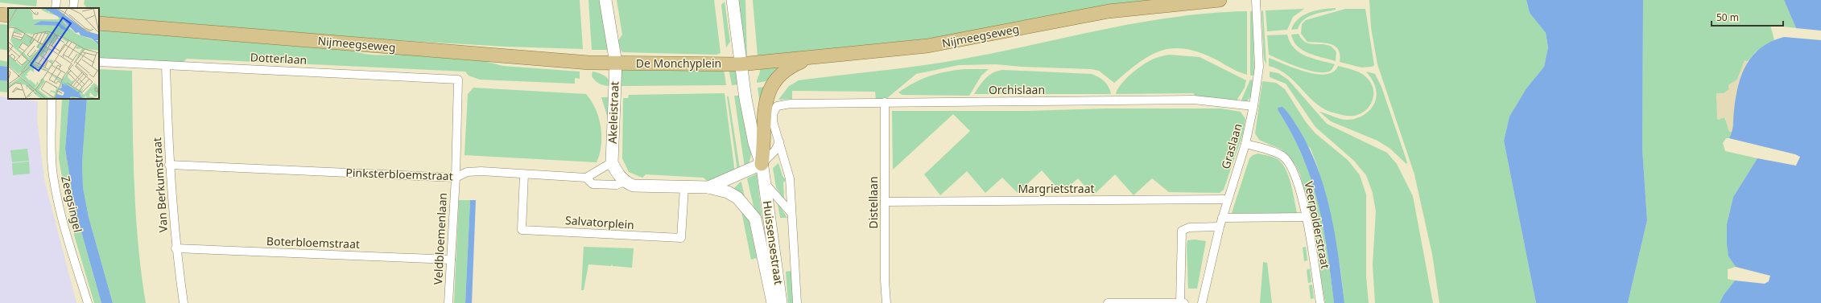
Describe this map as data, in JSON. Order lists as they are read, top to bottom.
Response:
{
  "streets": {
    "main road": ["Nijmeegseweg", "De Monchyplein"],
    "street": [
      "Dotterlaan",
      "Orchislaan",
      "Akeleistraat",
      "Graslaan",
      "Pinksterbloemstraat",
      "Van Berkumstraat",
      "Margrietstraat",
      "Distellaan",
      "Zeegsingel",
      "Salvatorplein",
      "Veerpolderstraat",
      "Veldbloemenlaan",
      "Boterbloemstraat",
      "Huissensestraat"
    ]
  },
  "crossings": [
    ["Nijmeegseweg", "De Monchyplein"],
    ["Nijmeegseweg", "Akeleistraat"],
    ["Nijmeegseweg", "Huissensestraat"],
    ["Dotterlaan", "Van Berkumstraat"],
    ["Dotterlaan", "Veldbloemenlaan"],
    ["De Monchyplein", "Akeleistraat"],
    ["De Monchyplein", "Huissensestraat"],
    ["Orchislaan", "Graslaan"],
    ["Orchislaan", "Distellaan"],
    ["Orchislaan", "Huissensestraat"],
    ["Graslaan", "Margrietstraat"],
    ["Graslaan", "Veerpolderstraat"],
    ["Pinksterbloemstraat", "Van Berkumstraat"],
    ["Pinksterbloemstraat", "Salvatorplein"],
    ["Pinksterbloemstraat", "Veldbloemenlaan"],
    ["Pinksterbloemstraat", "Huissensestraat"],
    ["Van Berkumstraat", "Boterbloemstraat"],
    ["Margrietstraat", "Distellaan"],
    ["Veldbloemenlaan", "Boterbloemstraat"]
  ],
  "scale_bar": "50 m"
}
